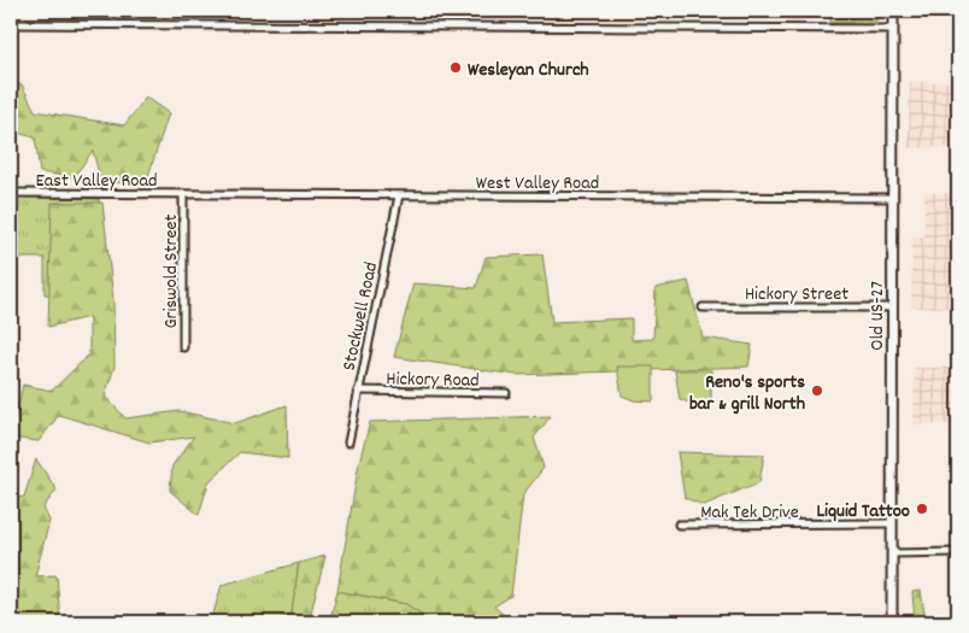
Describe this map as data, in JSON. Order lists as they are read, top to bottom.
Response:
{
  "streets": {
    "main road": ["Old US-27"],
    "street": [
      "East Valley Road",
      "West Valley Road",
      "Griswold Street",
      "Hickory Street",
      "Stockwell Road",
      "Hickory Road",
      "Mak Tek Drive"
    ]
  },
  "crossings": [
    ["East Valley Road", "West Valley Road"],
    ["East Valley Road", "Griswold Street"],
    ["West Valley Road", "Griswold Street"],
    ["West Valley Road", "Stockwell Road"],
    ["West Valley Road", "Old US-27"],
    ["Hickory Street", "Old US-27"],
    ["Stockwell Road", "Hickory Road"],
    ["Old US-27", "Mak Tek Drive"]
  ],
  "places": ["Wesleyan Church", "Reno's sports bar & grill North", "Liquid Tattoo"]
}
